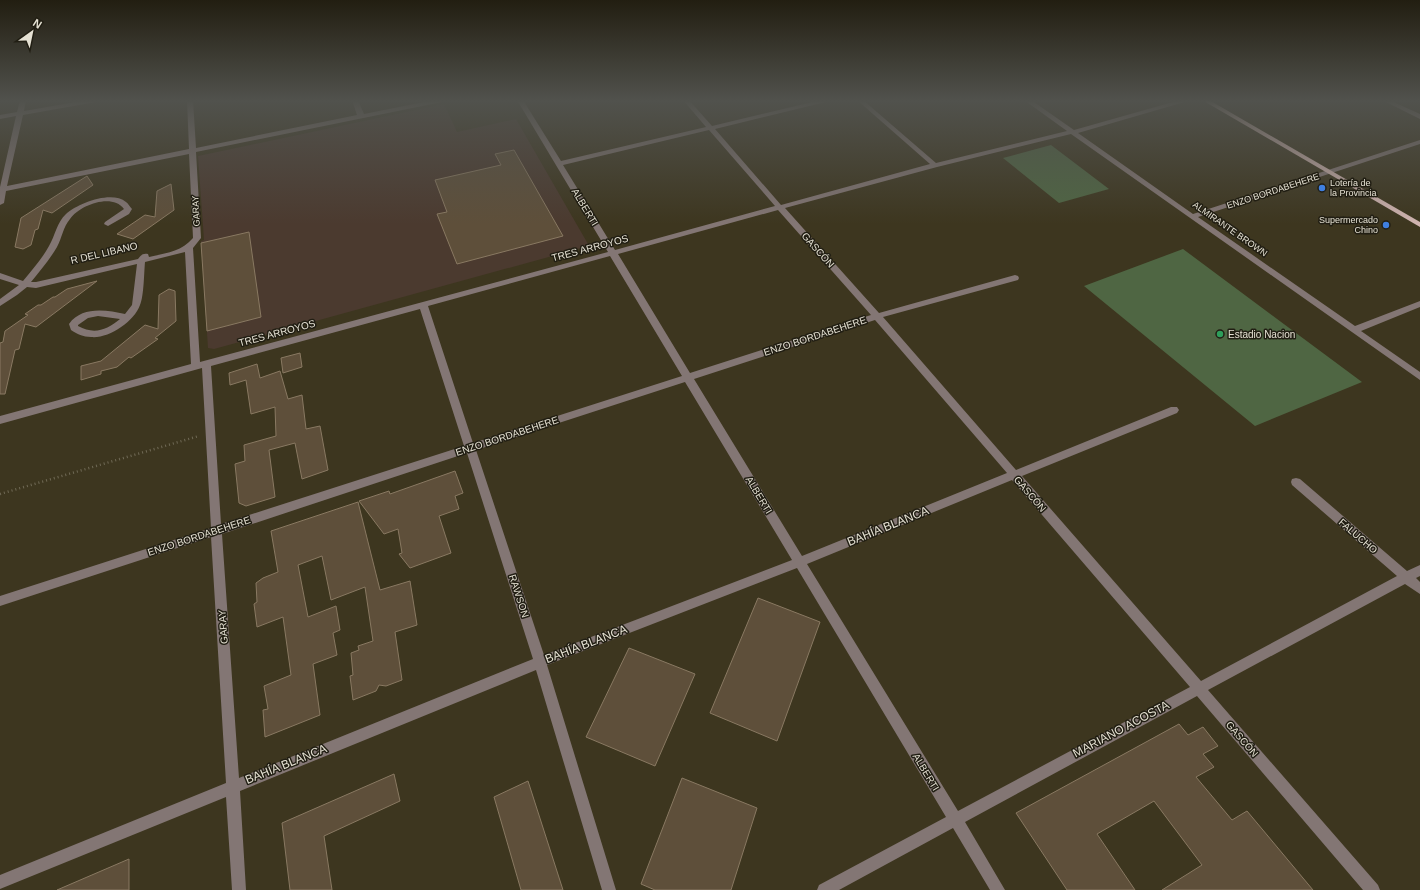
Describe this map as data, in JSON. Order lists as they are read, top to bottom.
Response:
{
  "streets": {
    "street": [
      "ENZO BORDABEHERE",
      "ALBERTI",
      "GARAY",
      "ALMIRANTE BROWN",
      "TRES ARROYOS",
      "GASCÓN",
      "BAHÍA BLANCA",
      "FALUCHO",
      "RAWSON",
      "MARIANO ACOSTA"
    ]
  },
  "crossings": [
    ["ENZO BORDABEHERE", "ALBERTI"],
    ["ENZO BORDABEHERE", "GARAY"],
    ["ENZO BORDABEHERE", "ALMIRANTE BROWN"],
    ["ENZO BORDABEHERE", "GASCÓN"],
    ["ENZO BORDABEHERE", "RAWSON"],
    ["ALBERTI", "TRES ARROYOS"],
    ["ALBERTI", "BAHÍA BLANCA"],
    ["ALBERTI", "MARIANO ACOSTA"],
    ["GARAY", "TRES ARROYOS"],
    ["GARAY", "BAHÍA BLANCA"],
    ["TRES ARROYOS", "GASCÓN"],
    ["TRES ARROYOS", "RAWSON"],
    ["GASCÓN", "BAHÍA BLANCA"],
    ["GASCÓN", "MARIANO ACOSTA"],
    ["BAHÍA BLANCA", "RAWSON"],
    ["FALUCHO", "MARIANO ACOSTA"]
  ],
  "places": ["Lotería de la Provincia", "Supermercado Chino", "Estadio Nacion"],
  "north": "top right"
}
